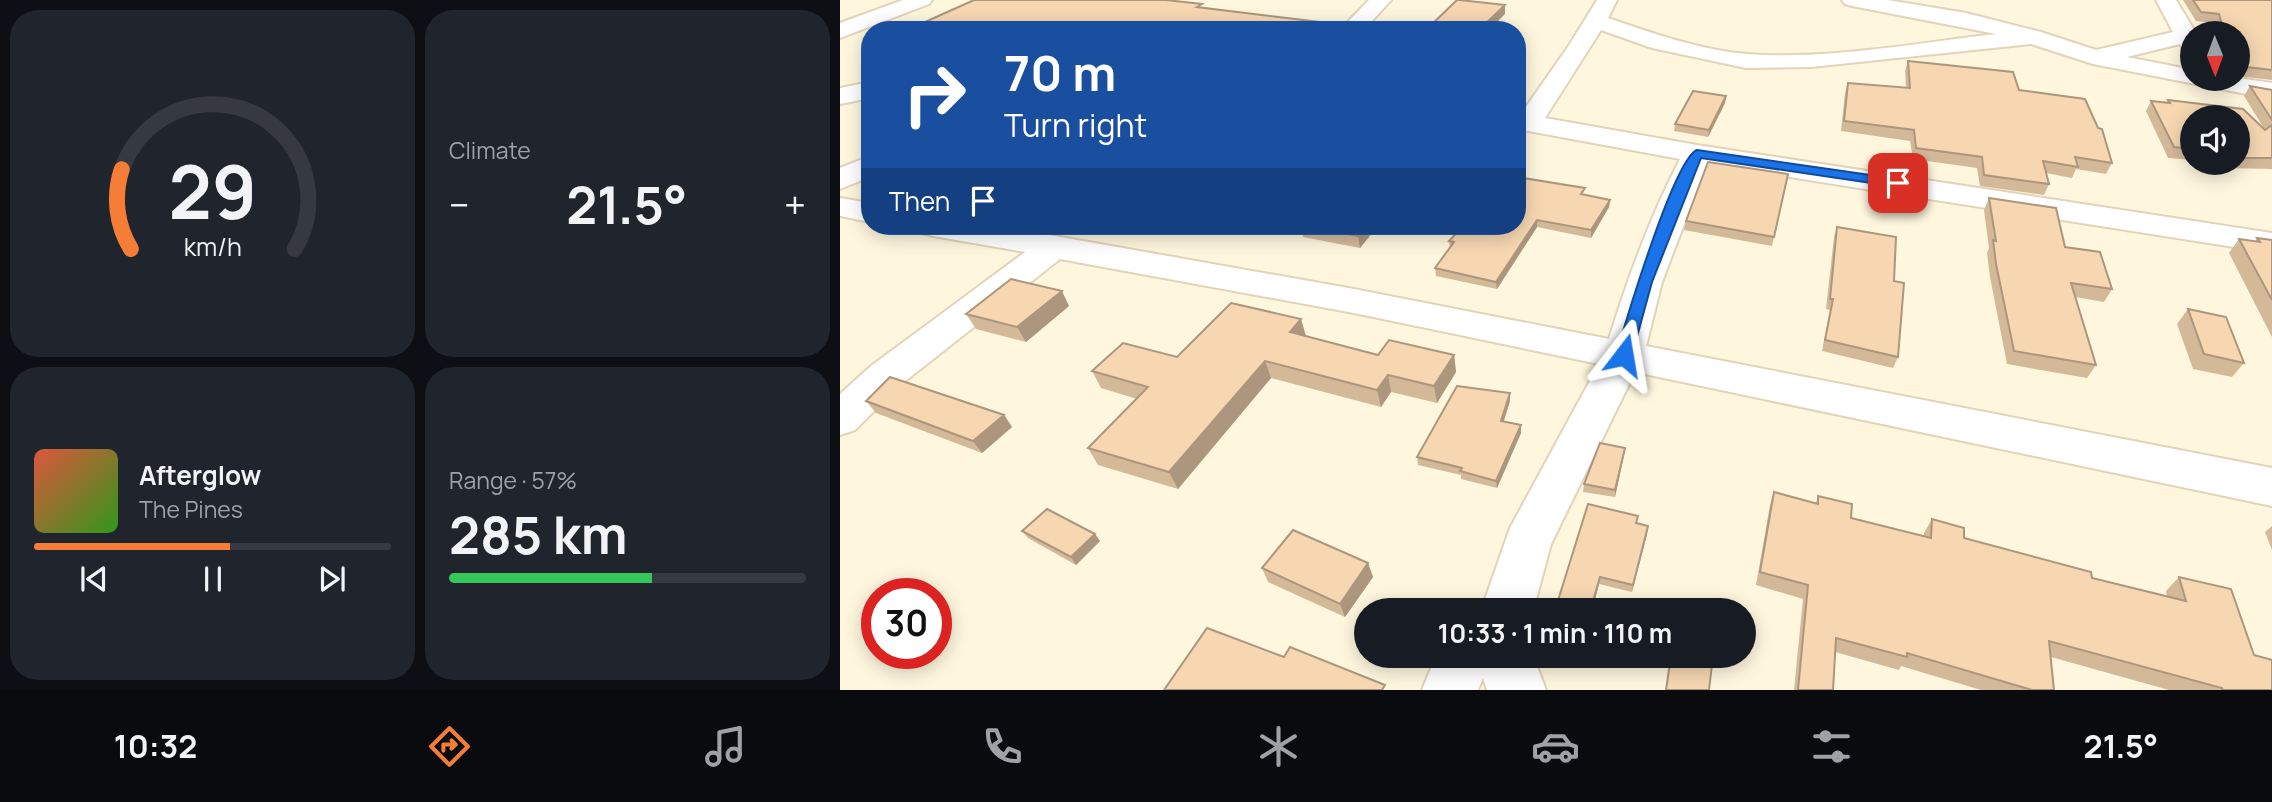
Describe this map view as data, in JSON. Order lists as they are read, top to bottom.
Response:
{
  "north": "bottom",
  "page": {
    "tile": [
      "Climate",
      ["Range · 57%", "285 km"]
    ],
    "turn": ["70 m", "Turn right"],
    "then": "Then",
    "heat": ["−", "21.5°", "+"],
    "song": ["Afterglow", "The Pines"],
    "limit": "30",
    "trip": "10:33 · 1 min · 110 m",
    "tabs": ["10:32", "21.5°"],
    "gauge": ["29", "km/h"]
  }
}
